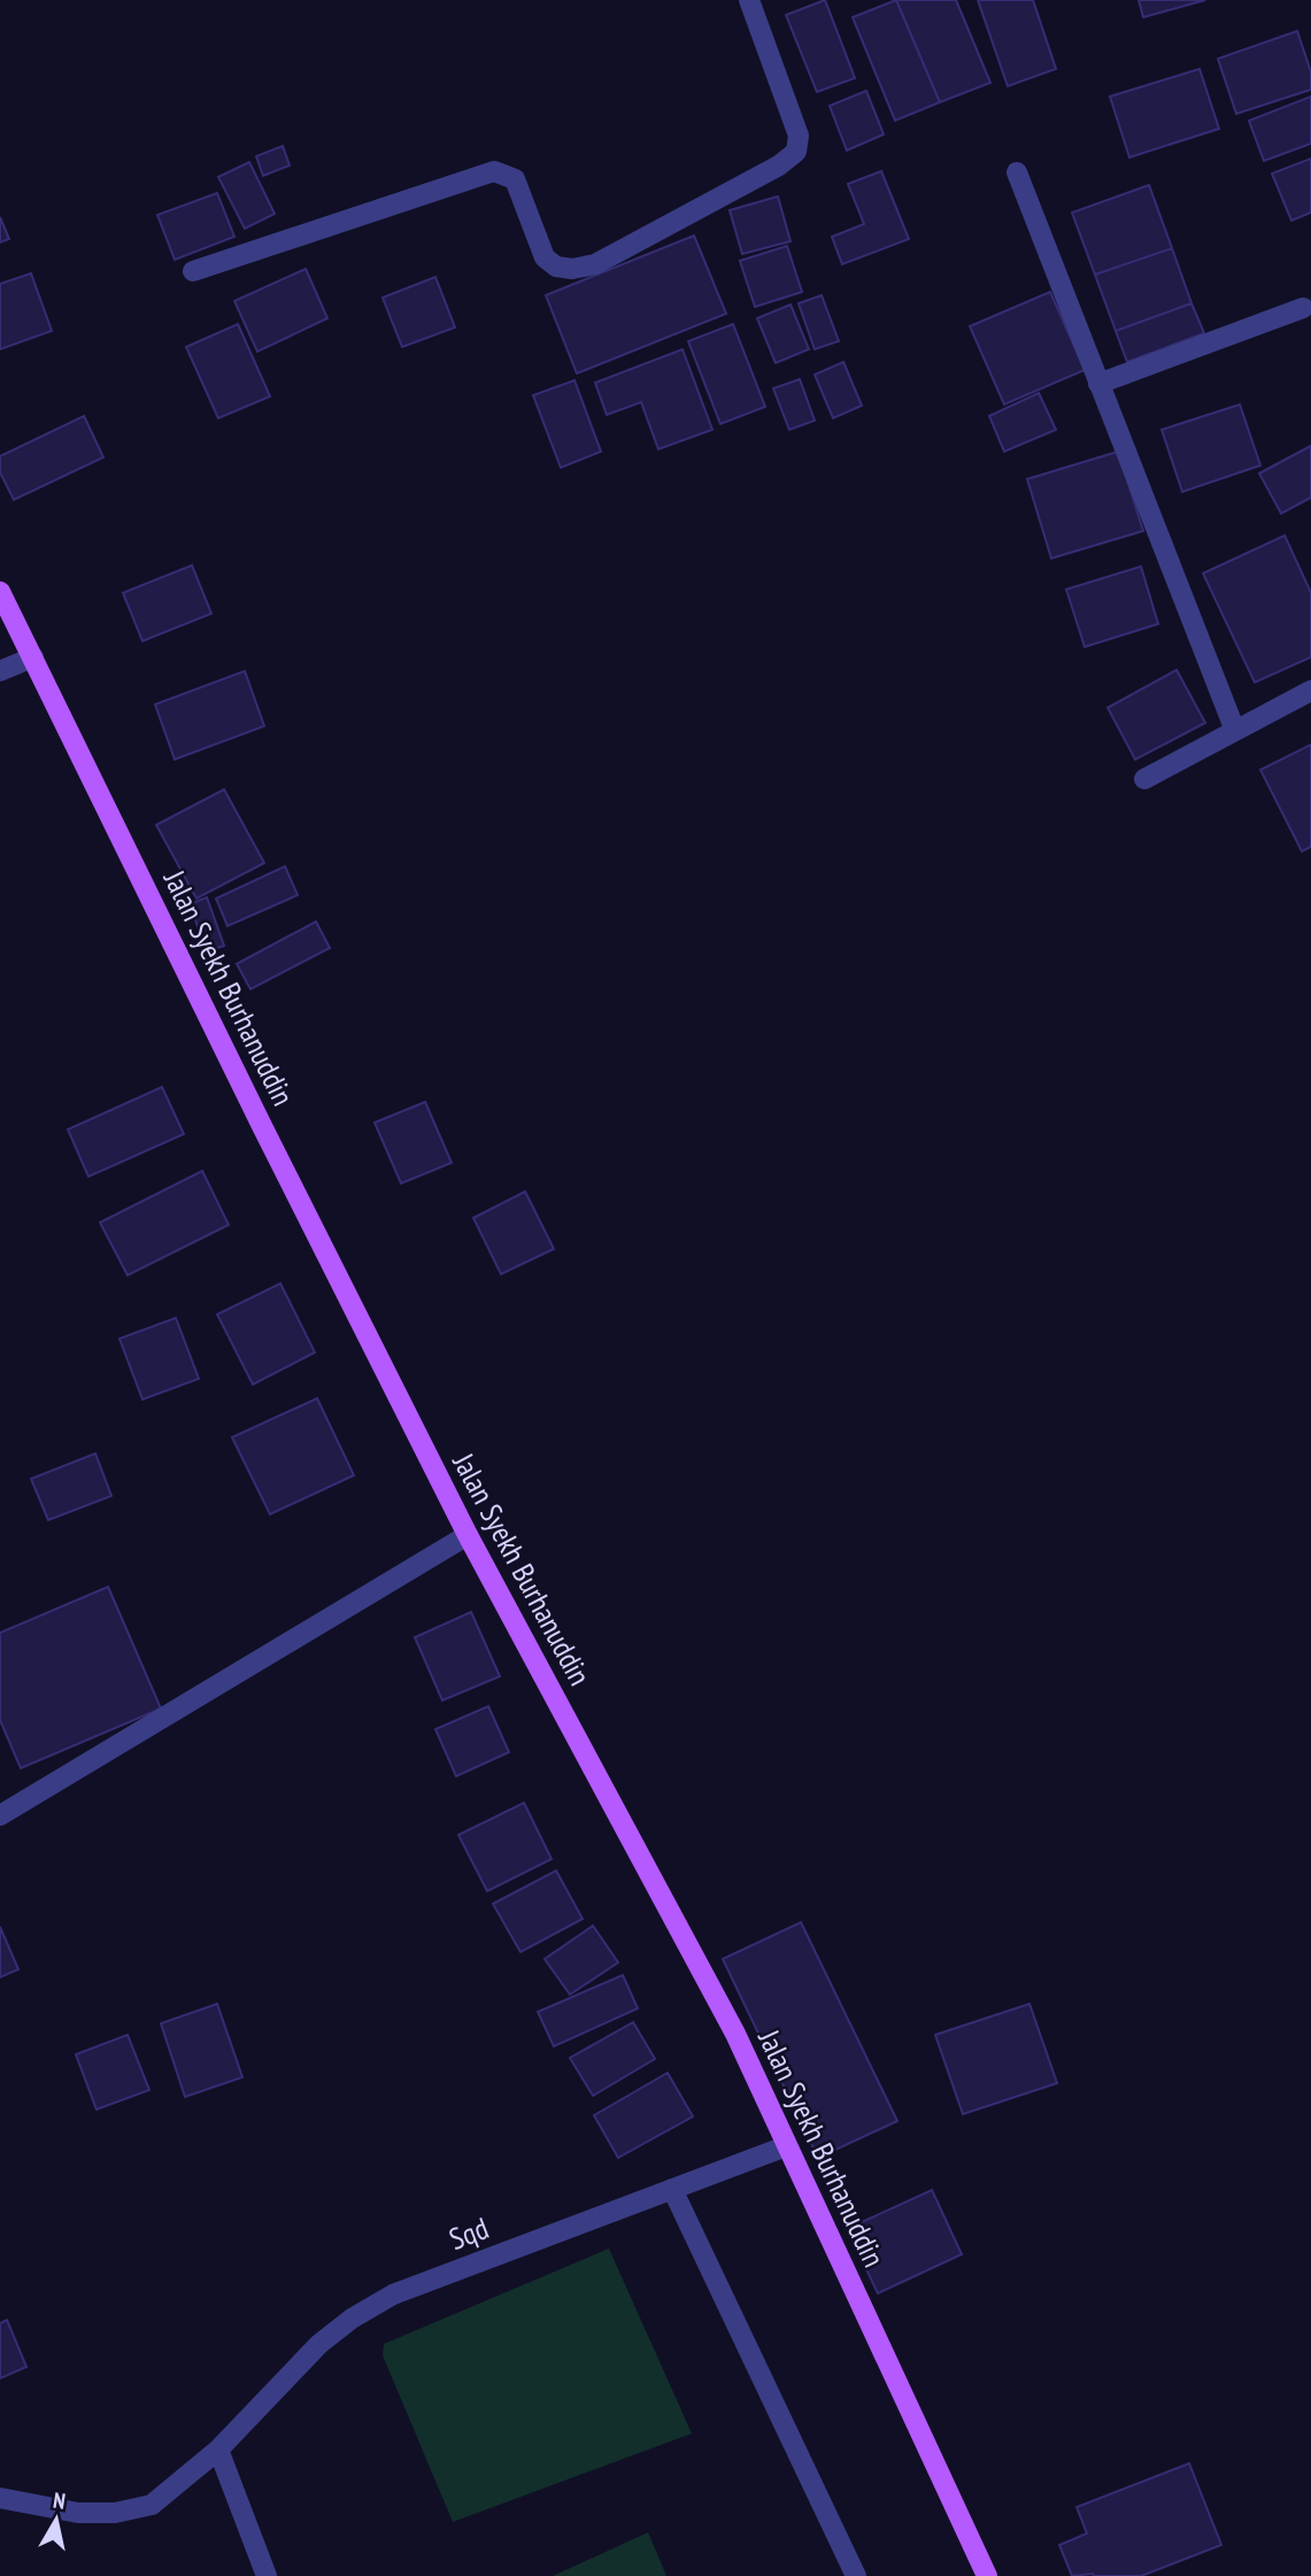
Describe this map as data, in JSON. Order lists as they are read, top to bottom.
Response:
{
  "streets": {
    "main road": ["Jalan Syekh Burhanuddin"],
    "street": ["Sqd"]
  },
  "crossings": [
    ["Jalan Syekh Burhanuddin", "Sqd"]
  ],
  "north": "top"
}
